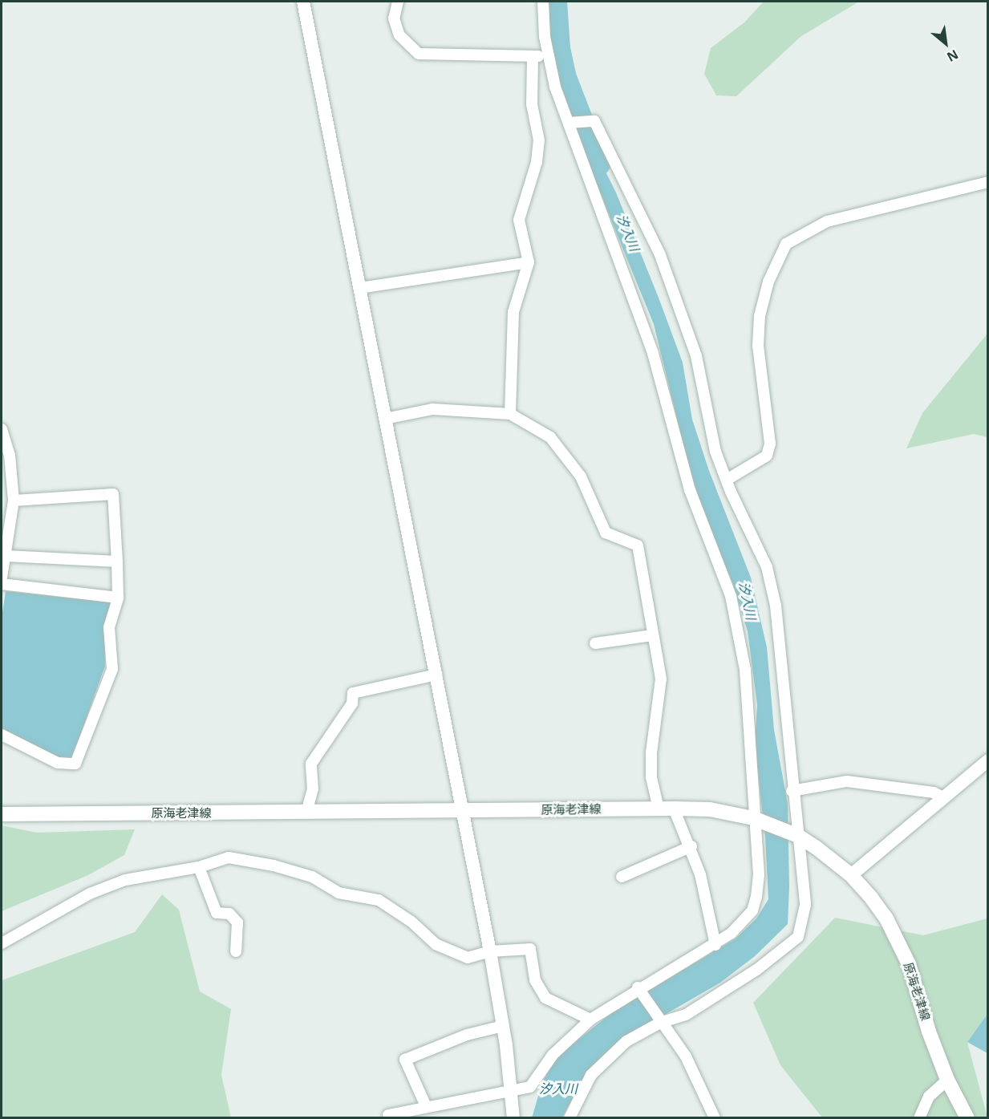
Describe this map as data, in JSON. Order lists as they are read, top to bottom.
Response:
{
  "streets": {
    "main road": ["原海老津線"]
  },
  "water": ["汐入川"],
  "north": "bottom right"
}
